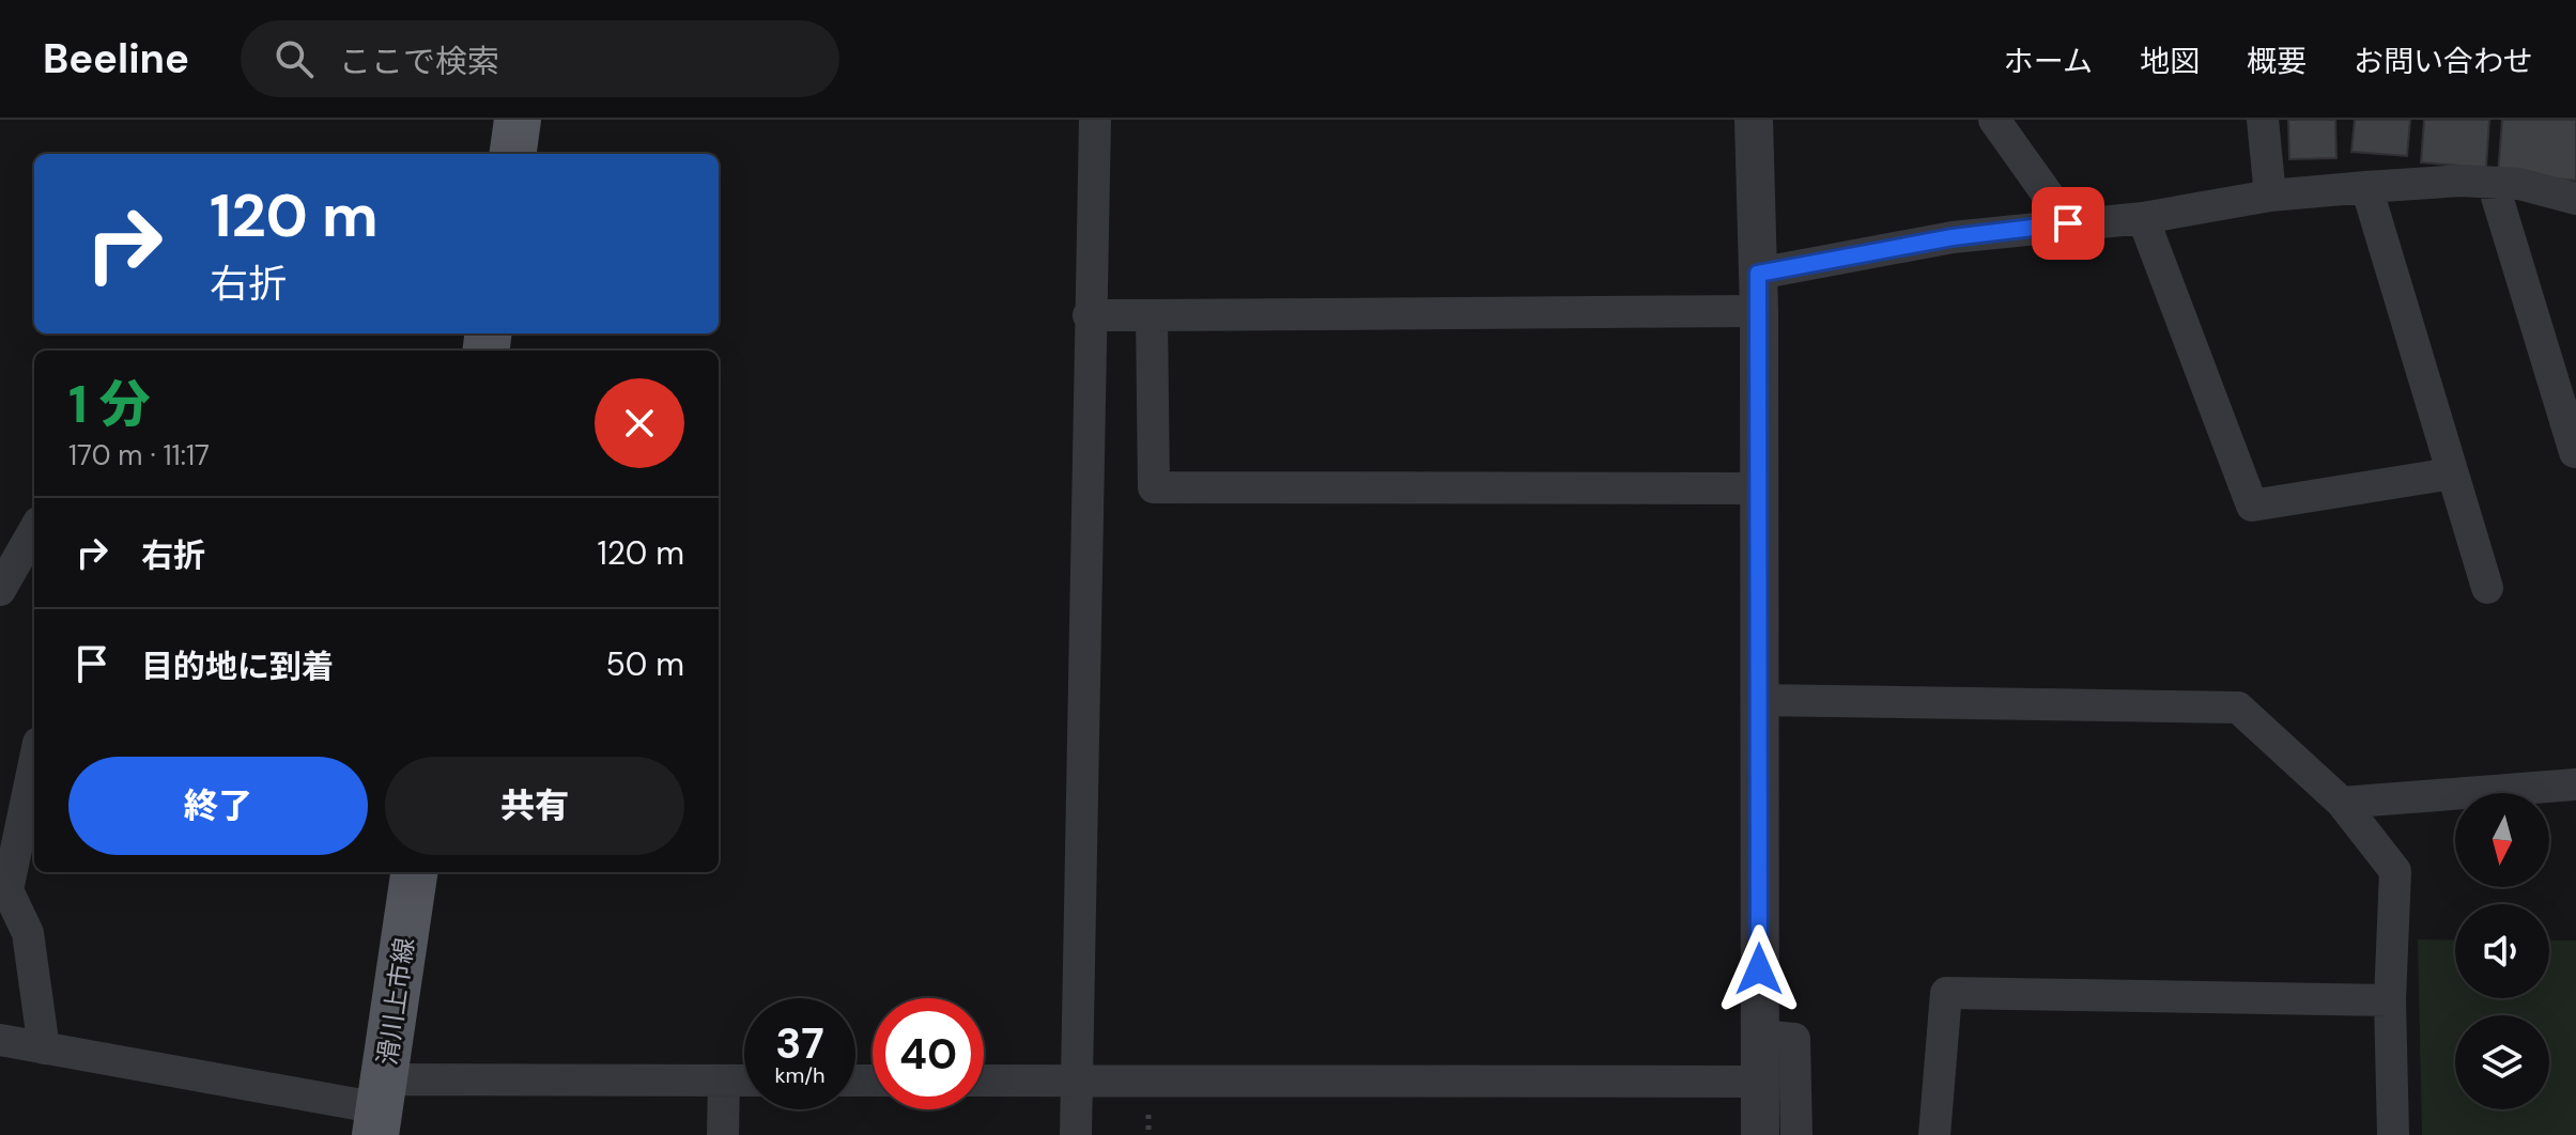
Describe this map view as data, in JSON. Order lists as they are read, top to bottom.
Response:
{
  "streets": {
    "main road": ["滑川上市線"]
  },
  "north": "bottom",
  "page": {
    "header": "Beeline",
    "search": "ここで検索",
    "nav": [
      "ホーム",
      "地図",
      "概要",
      "お問い合わせ"
    ],
    "turn": ["120 m", "右折"],
    "heading": ["1 分", "170 m · 11:17"],
    "list": [
      {
        "name": "右折",
        "value": "120 m"
      },
      {
        "name": "目的地に到着",
        "value": "50 m"
      }
    ],
    "buttons": ["終了", "共有"],
    "speed": "37 km/h",
    "limit": "40"
  }
}
